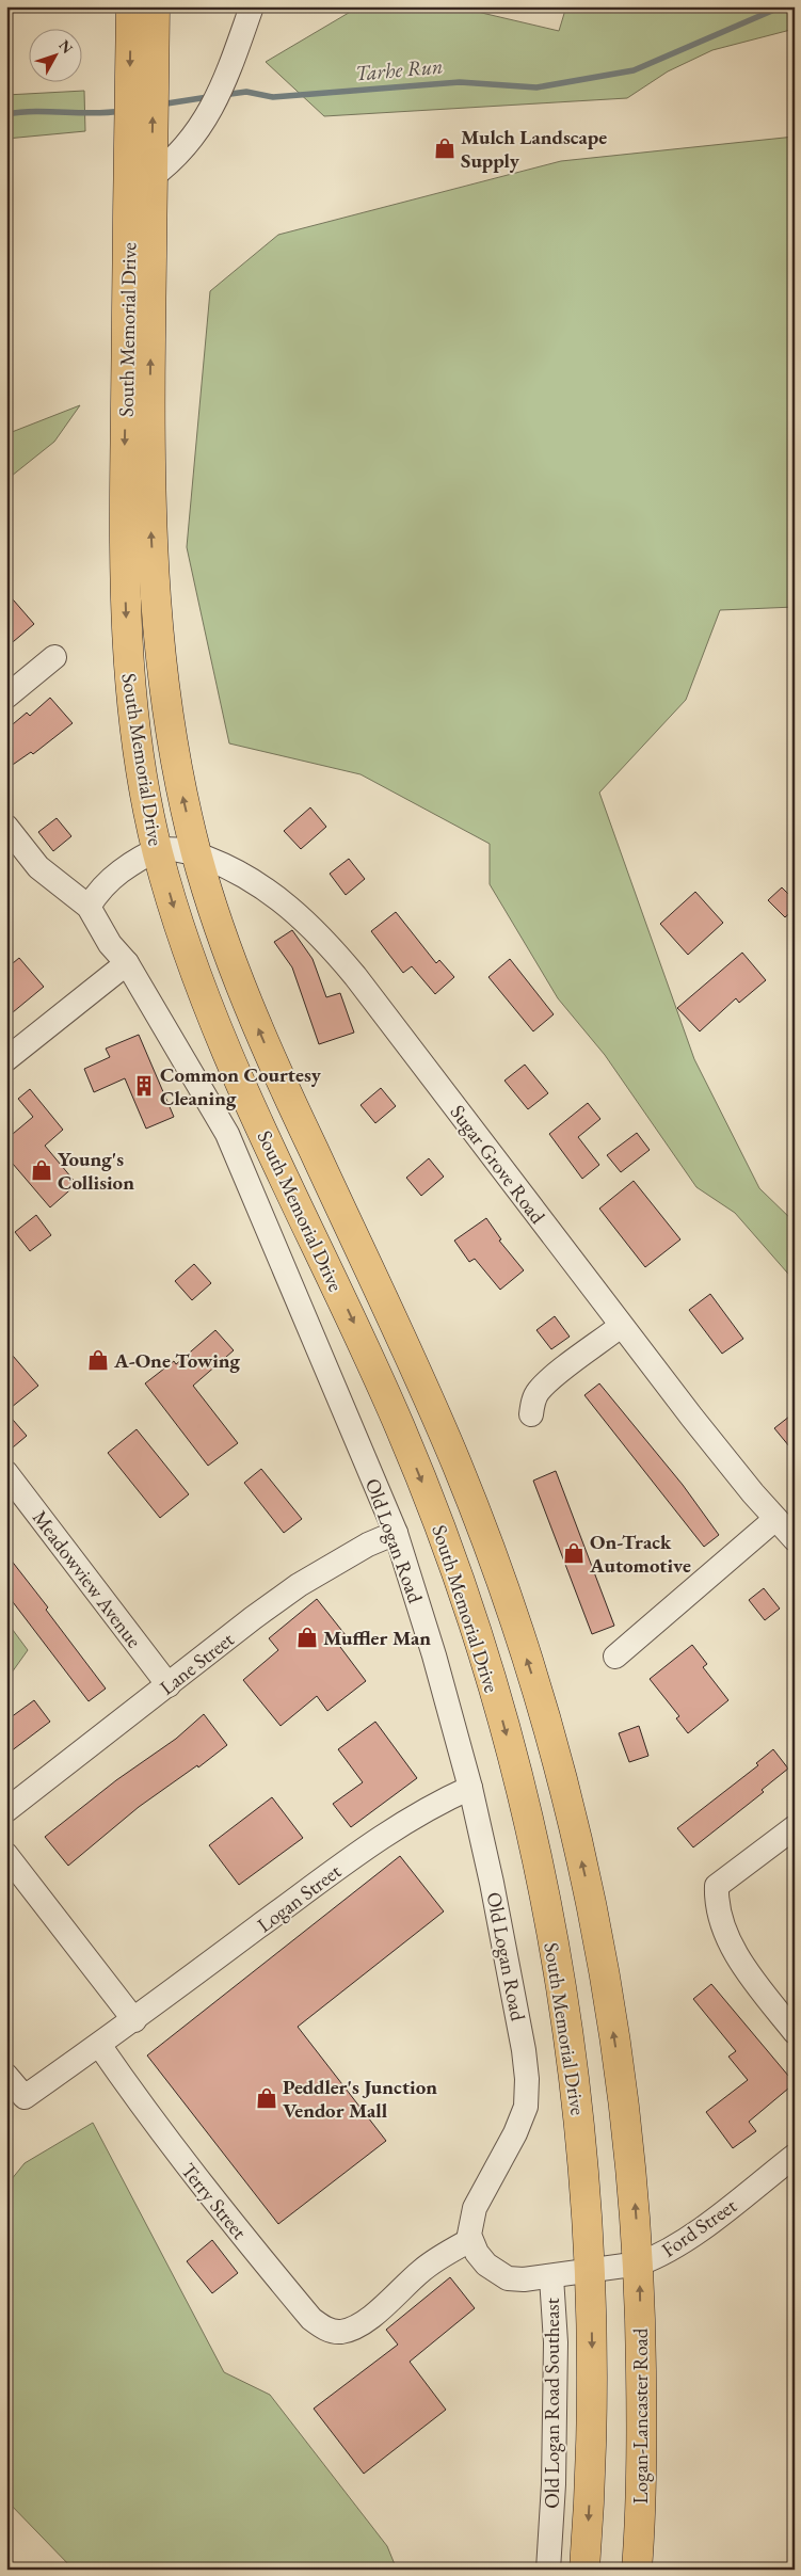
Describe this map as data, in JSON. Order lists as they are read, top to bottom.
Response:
{
  "streets": {
    "highway": ["South Memorial Drive", "Logan-Lancaster Road"],
    "street": [
      "Sugar Grove Road",
      "Old Logan Road",
      "Meadowview Avenue",
      "Lane Street",
      "Logan Street",
      "Terry Street",
      "Ford Street",
      "Old Logan Road Southeast"
    ]
  },
  "crossings": [
    ["South Memorial Drive", "Sugar Grove Road"],
    ["South Memorial Drive", "Ford Street"],
    ["South Memorial Drive", "Old Logan Road Southeast"],
    ["South Memorial Drive", "Logan-Lancaster Road"],
    ["Old Logan Road", "Lane Street"],
    ["Old Logan Road", "Logan Street"],
    ["Old Logan Road", "Terry Street"],
    ["Meadowview Avenue", "Lane Street"],
    ["Logan Street", "Terry Street"],
    ["Ford Street", "Old Logan Road Southeast"],
    ["Ford Street", "Logan-Lancaster Road"]
  ],
  "water": ["Tarhe Run"],
  "places": {
    "shop": [
      "Mulch Landscape Supply",
      "Young's Collision",
      "A-One Towing",
      "On-Track Automotive",
      "Muffler Man",
      "Peddler's Junction Vendor Mall"
    ],
    "building": ["Common Courtesy Cleaning"]
  },
  "north": "top right"
}
